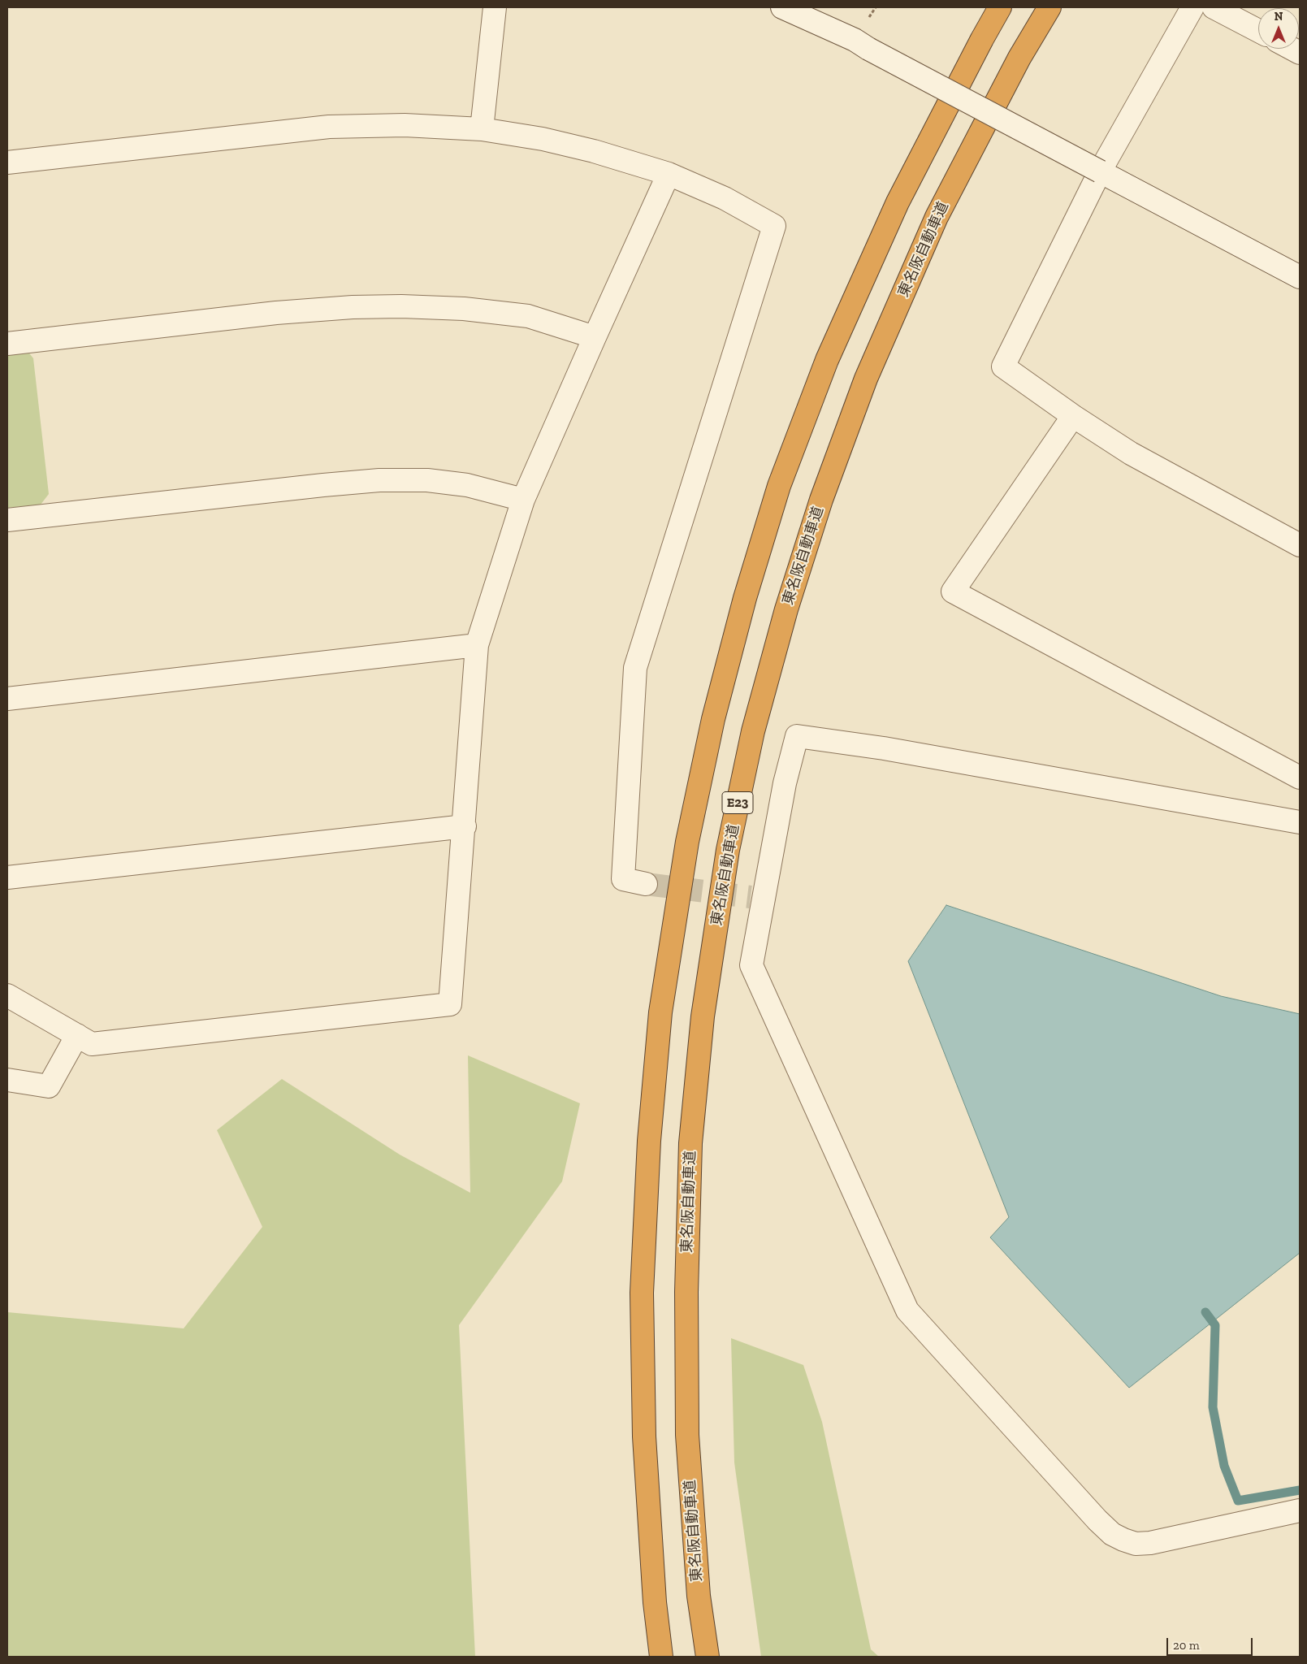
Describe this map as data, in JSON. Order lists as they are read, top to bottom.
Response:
{
  "streets": {
    "highway": ["東名阪自動車道", "E23"]
  },
  "scale_bar": "20 m",
  "north": "top"
}
